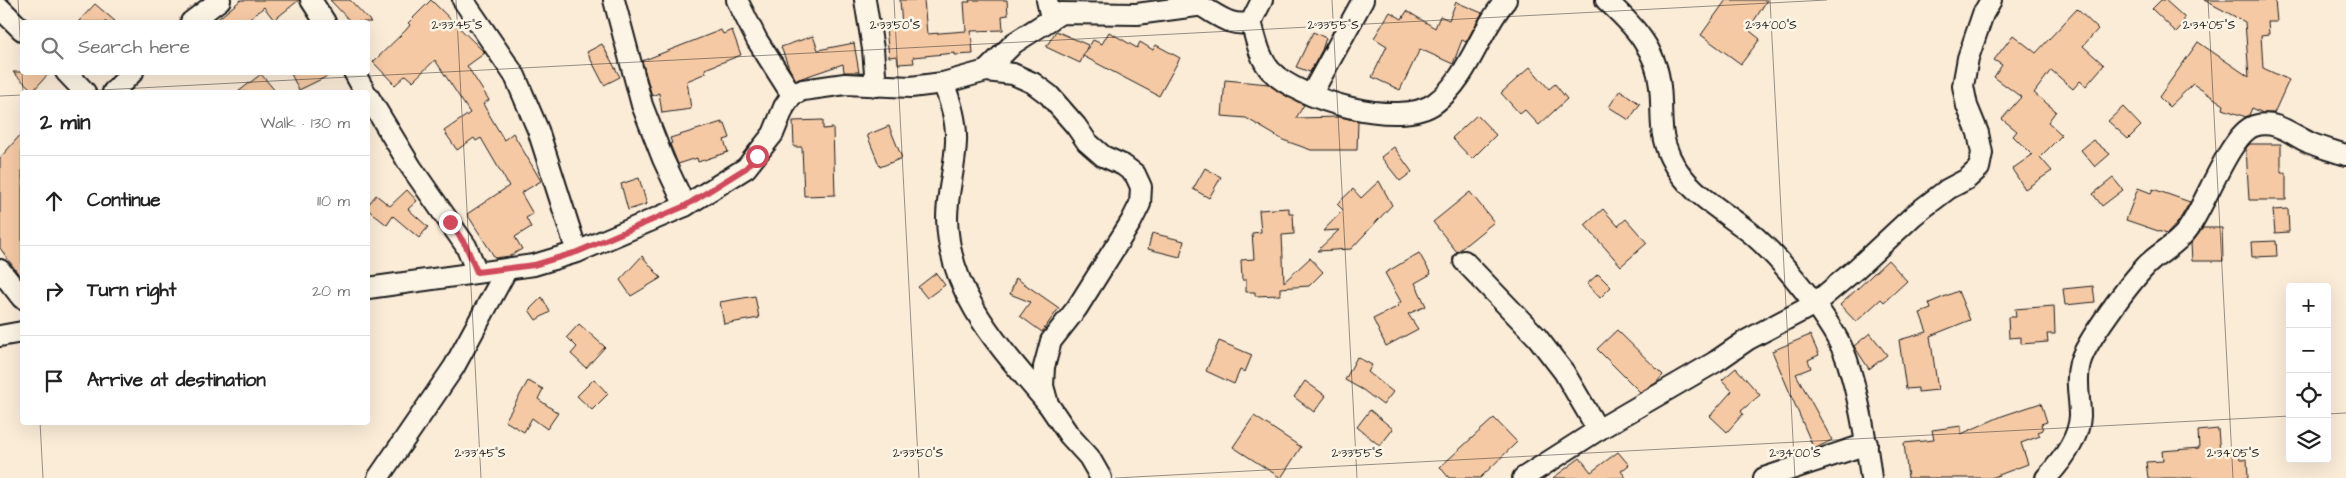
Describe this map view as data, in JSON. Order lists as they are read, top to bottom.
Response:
{
  "page": {
    "search": "Search here",
    "heading": ["2 min", "Walk · 130 m"],
    "list": [
      ["Continue", "110 m"],
      ["Turn right", "20 m"],
      "Arrive at destination"
    ],
    "map_buttons": ["+", "−"]
  },
  "coordinates": [
    "2°33'45\"S",
    "2°33'50\"S",
    "2°33'55\"S",
    "2°34'00\"S",
    "2°34'05\"S"
  ]
}
